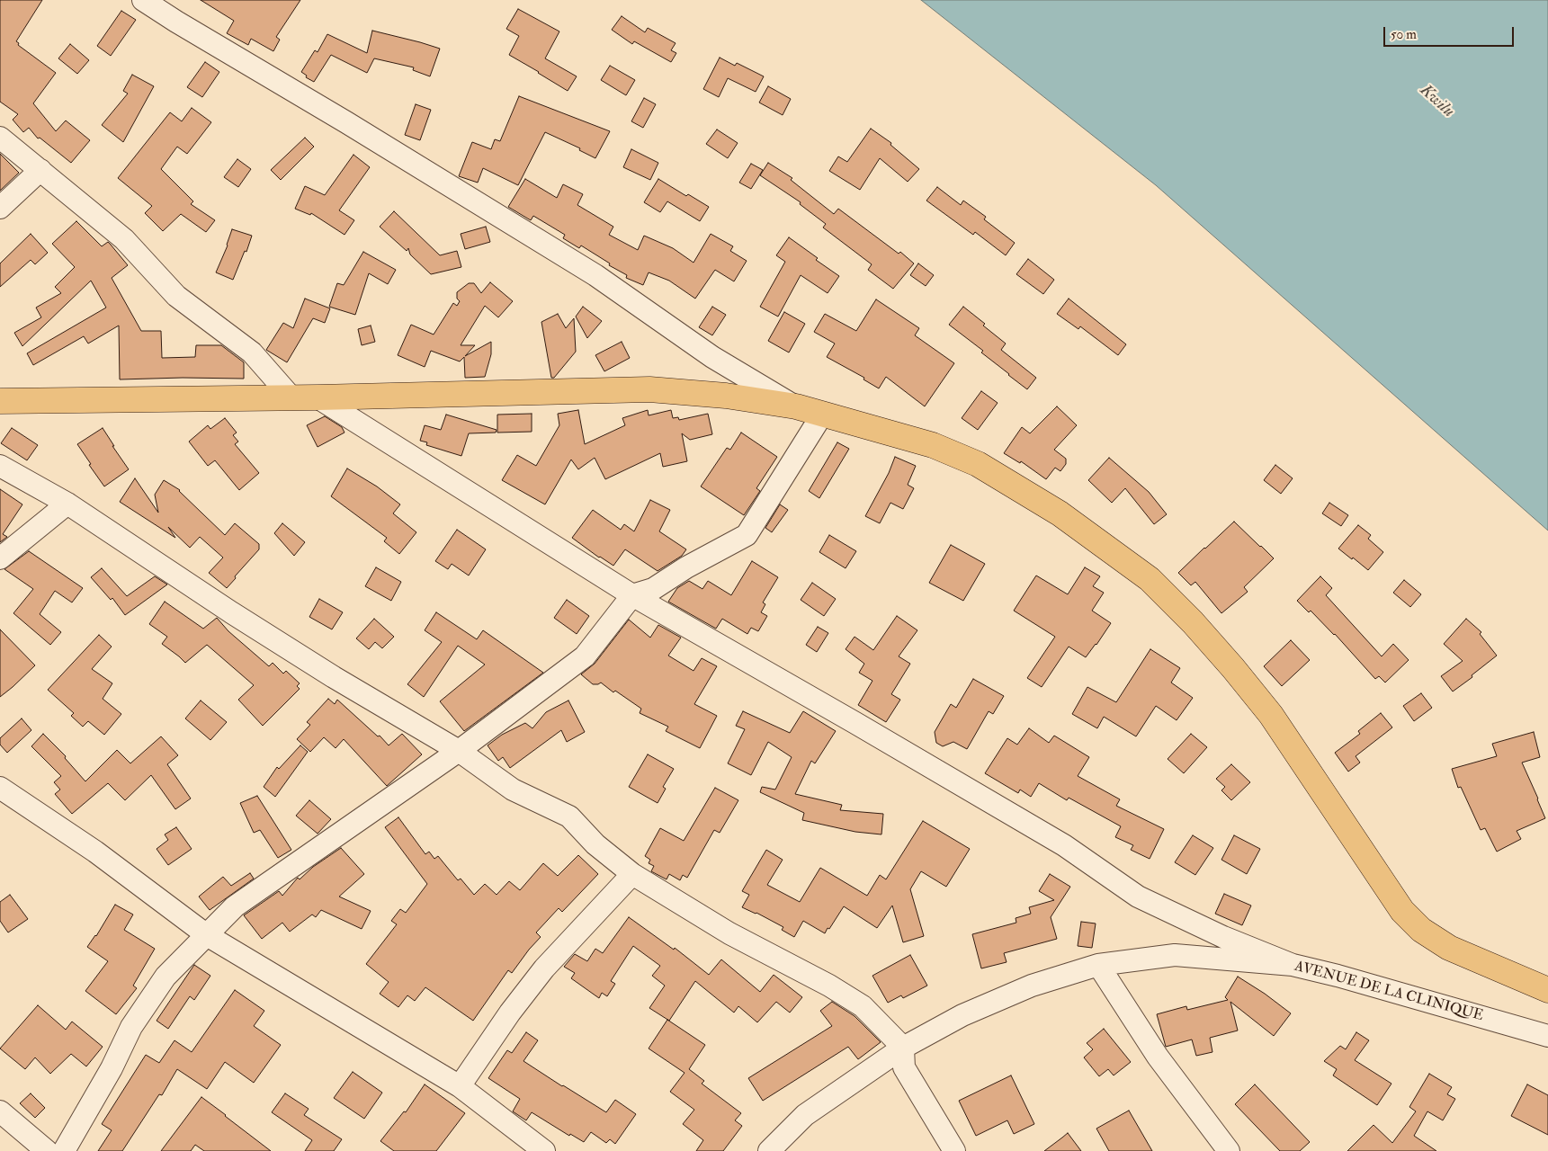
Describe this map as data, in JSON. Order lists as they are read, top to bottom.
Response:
{
  "streets": {
    "street": ["AVENUE DE LA CLINIQUE"]
  },
  "water": ["Kwilu"],
  "scale_bar": "50 m"
}
